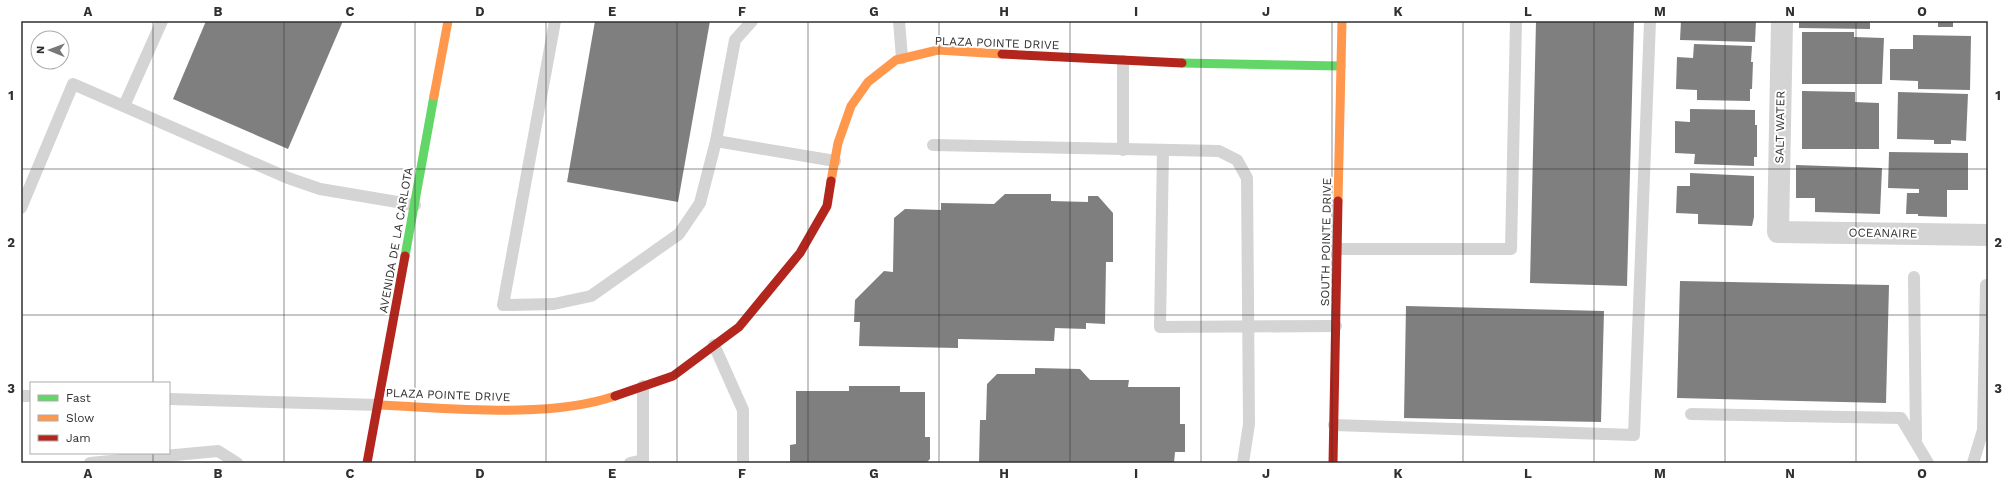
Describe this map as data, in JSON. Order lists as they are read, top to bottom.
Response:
{
  "streets": {
    "street": [
      "PLAZA POINTE DRIVE",
      "SALT WATER",
      "OCEANAIRE",
      "AVENIDA DE LA CARLOTA",
      "SOUTH POINTE DRIVE"
    ]
  },
  "crossings": [
    ["PLAZA POINTE DRIVE", "AVENIDA DE LA CARLOTA"],
    ["PLAZA POINTE DRIVE", "SOUTH POINTE DRIVE"],
    ["SALT WATER", "OCEANAIRE"]
  ],
  "legend": ["Fast", "Slow", "Jam"],
  "north": "left",
  "grid": {
    "columns": [
      "A",
      "B",
      "C",
      "D",
      "E",
      "F",
      "G",
      "H",
      "I",
      "J",
      "K",
      "L",
      "M",
      "N",
      "O"
    ],
    "rows": ["1", "2", "3"]
  }
}
